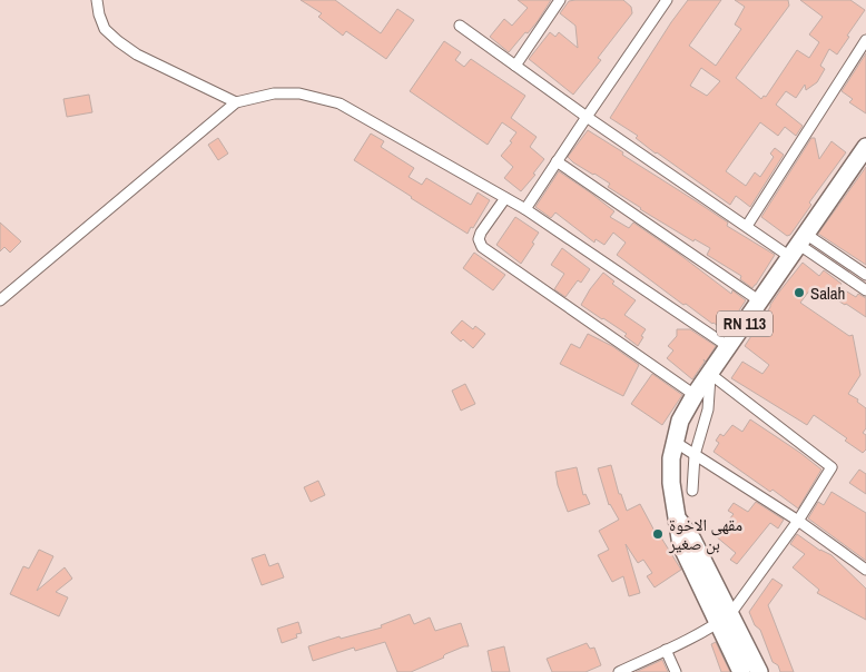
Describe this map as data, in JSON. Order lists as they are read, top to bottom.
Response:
{
  "streets": {
    "main road": ["RN 113"]
  },
  "places": ["Salah", "مقهی الاخوة بن صغير"]
}
